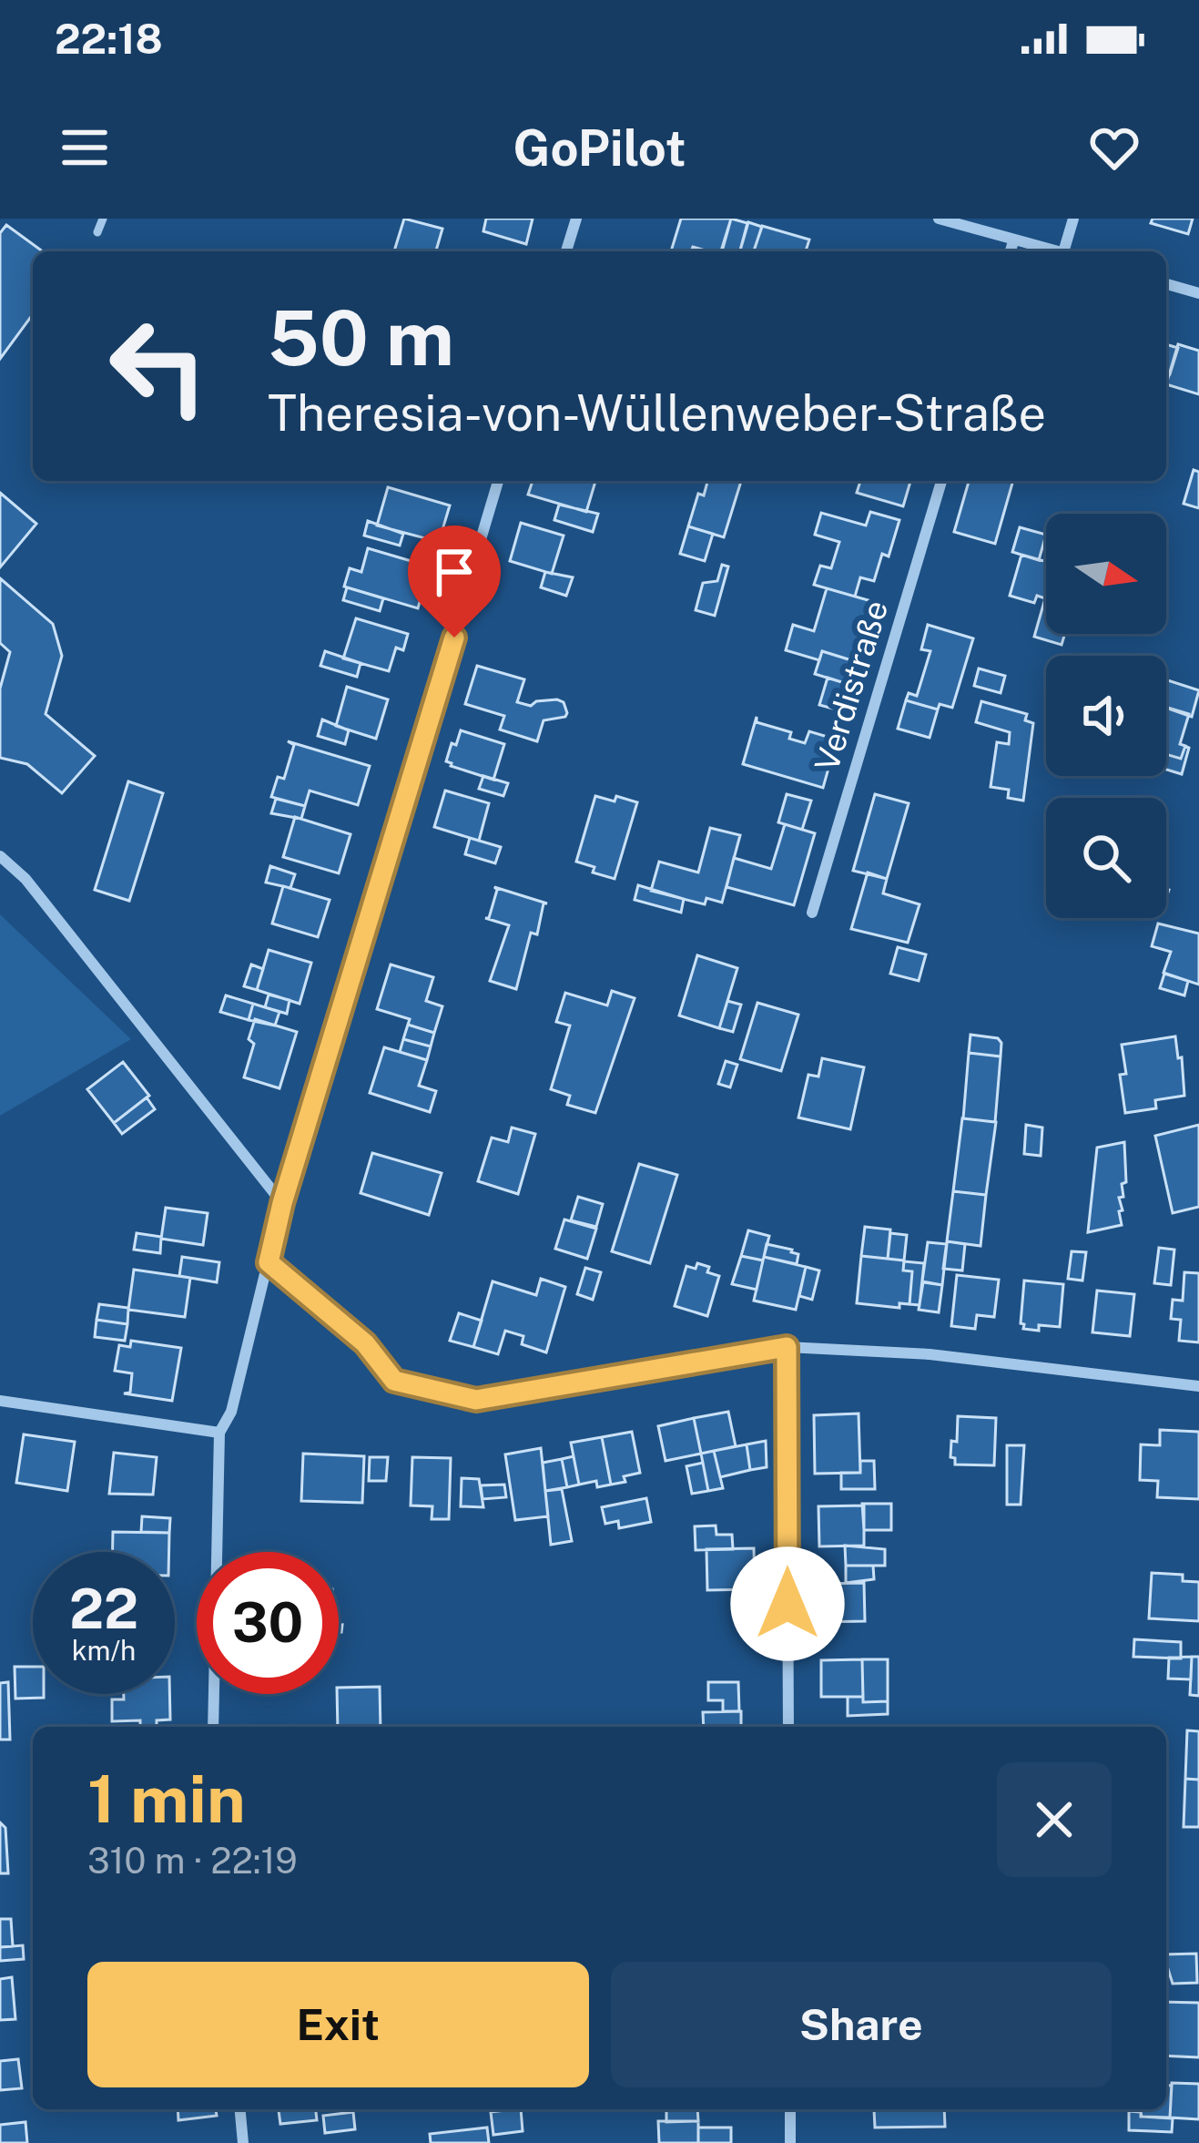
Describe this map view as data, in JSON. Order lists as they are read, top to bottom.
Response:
{
  "streets": {
    "street": ["Verdistraße"]
  },
  "north": "right",
  "page": {
    "status": "22:18",
    "header": "GoPilot",
    "turn": ["50 m", "Theresia-von-Wüllenweber-Straße"],
    "speed": "22 km/h",
    "limit": "30",
    "heading": ["1 min", "310 m · 22:19"],
    "buttons": ["Exit", "Share"]
  }
}
